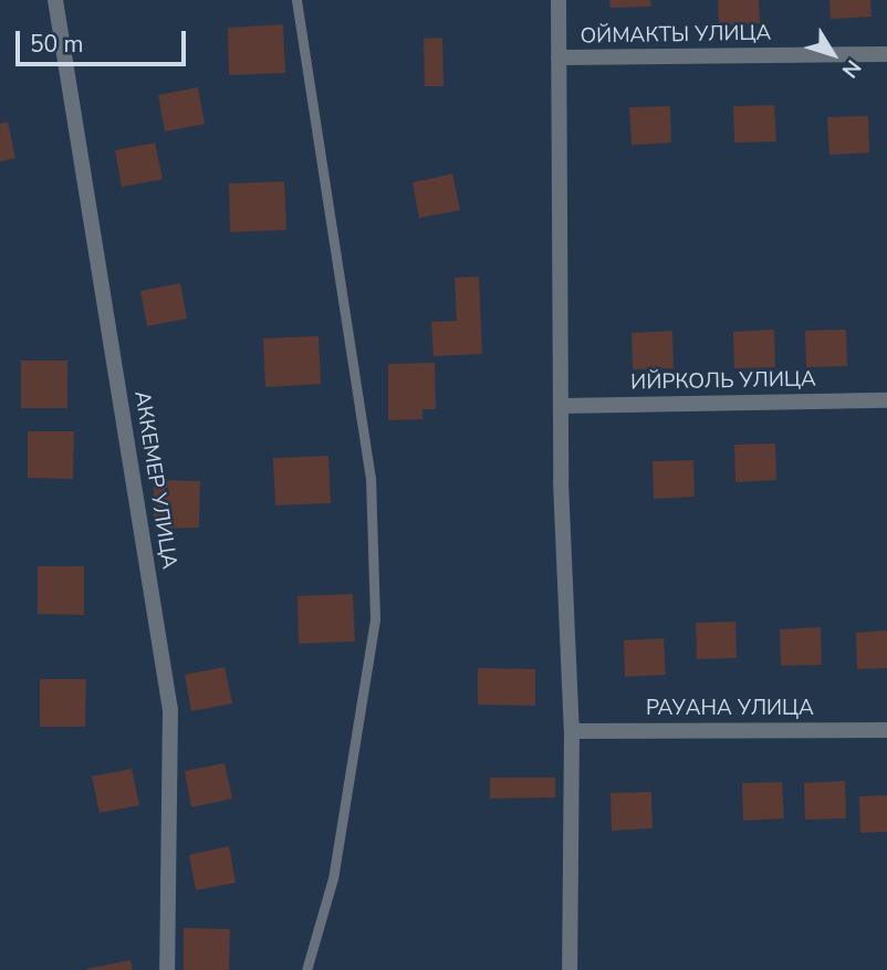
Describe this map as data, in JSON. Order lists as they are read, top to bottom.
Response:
{
  "streets": {
    "street": [
      "ОЙМАКТЫ УЛИЦА",
      "ИЙРКОЛЬ УЛИЦА",
      "АККЕМЕР УЛИЦА",
      "РАУАНА УЛИЦА"
    ]
  },
  "scale_bar": "50 m",
  "north": "bottom right"
}
